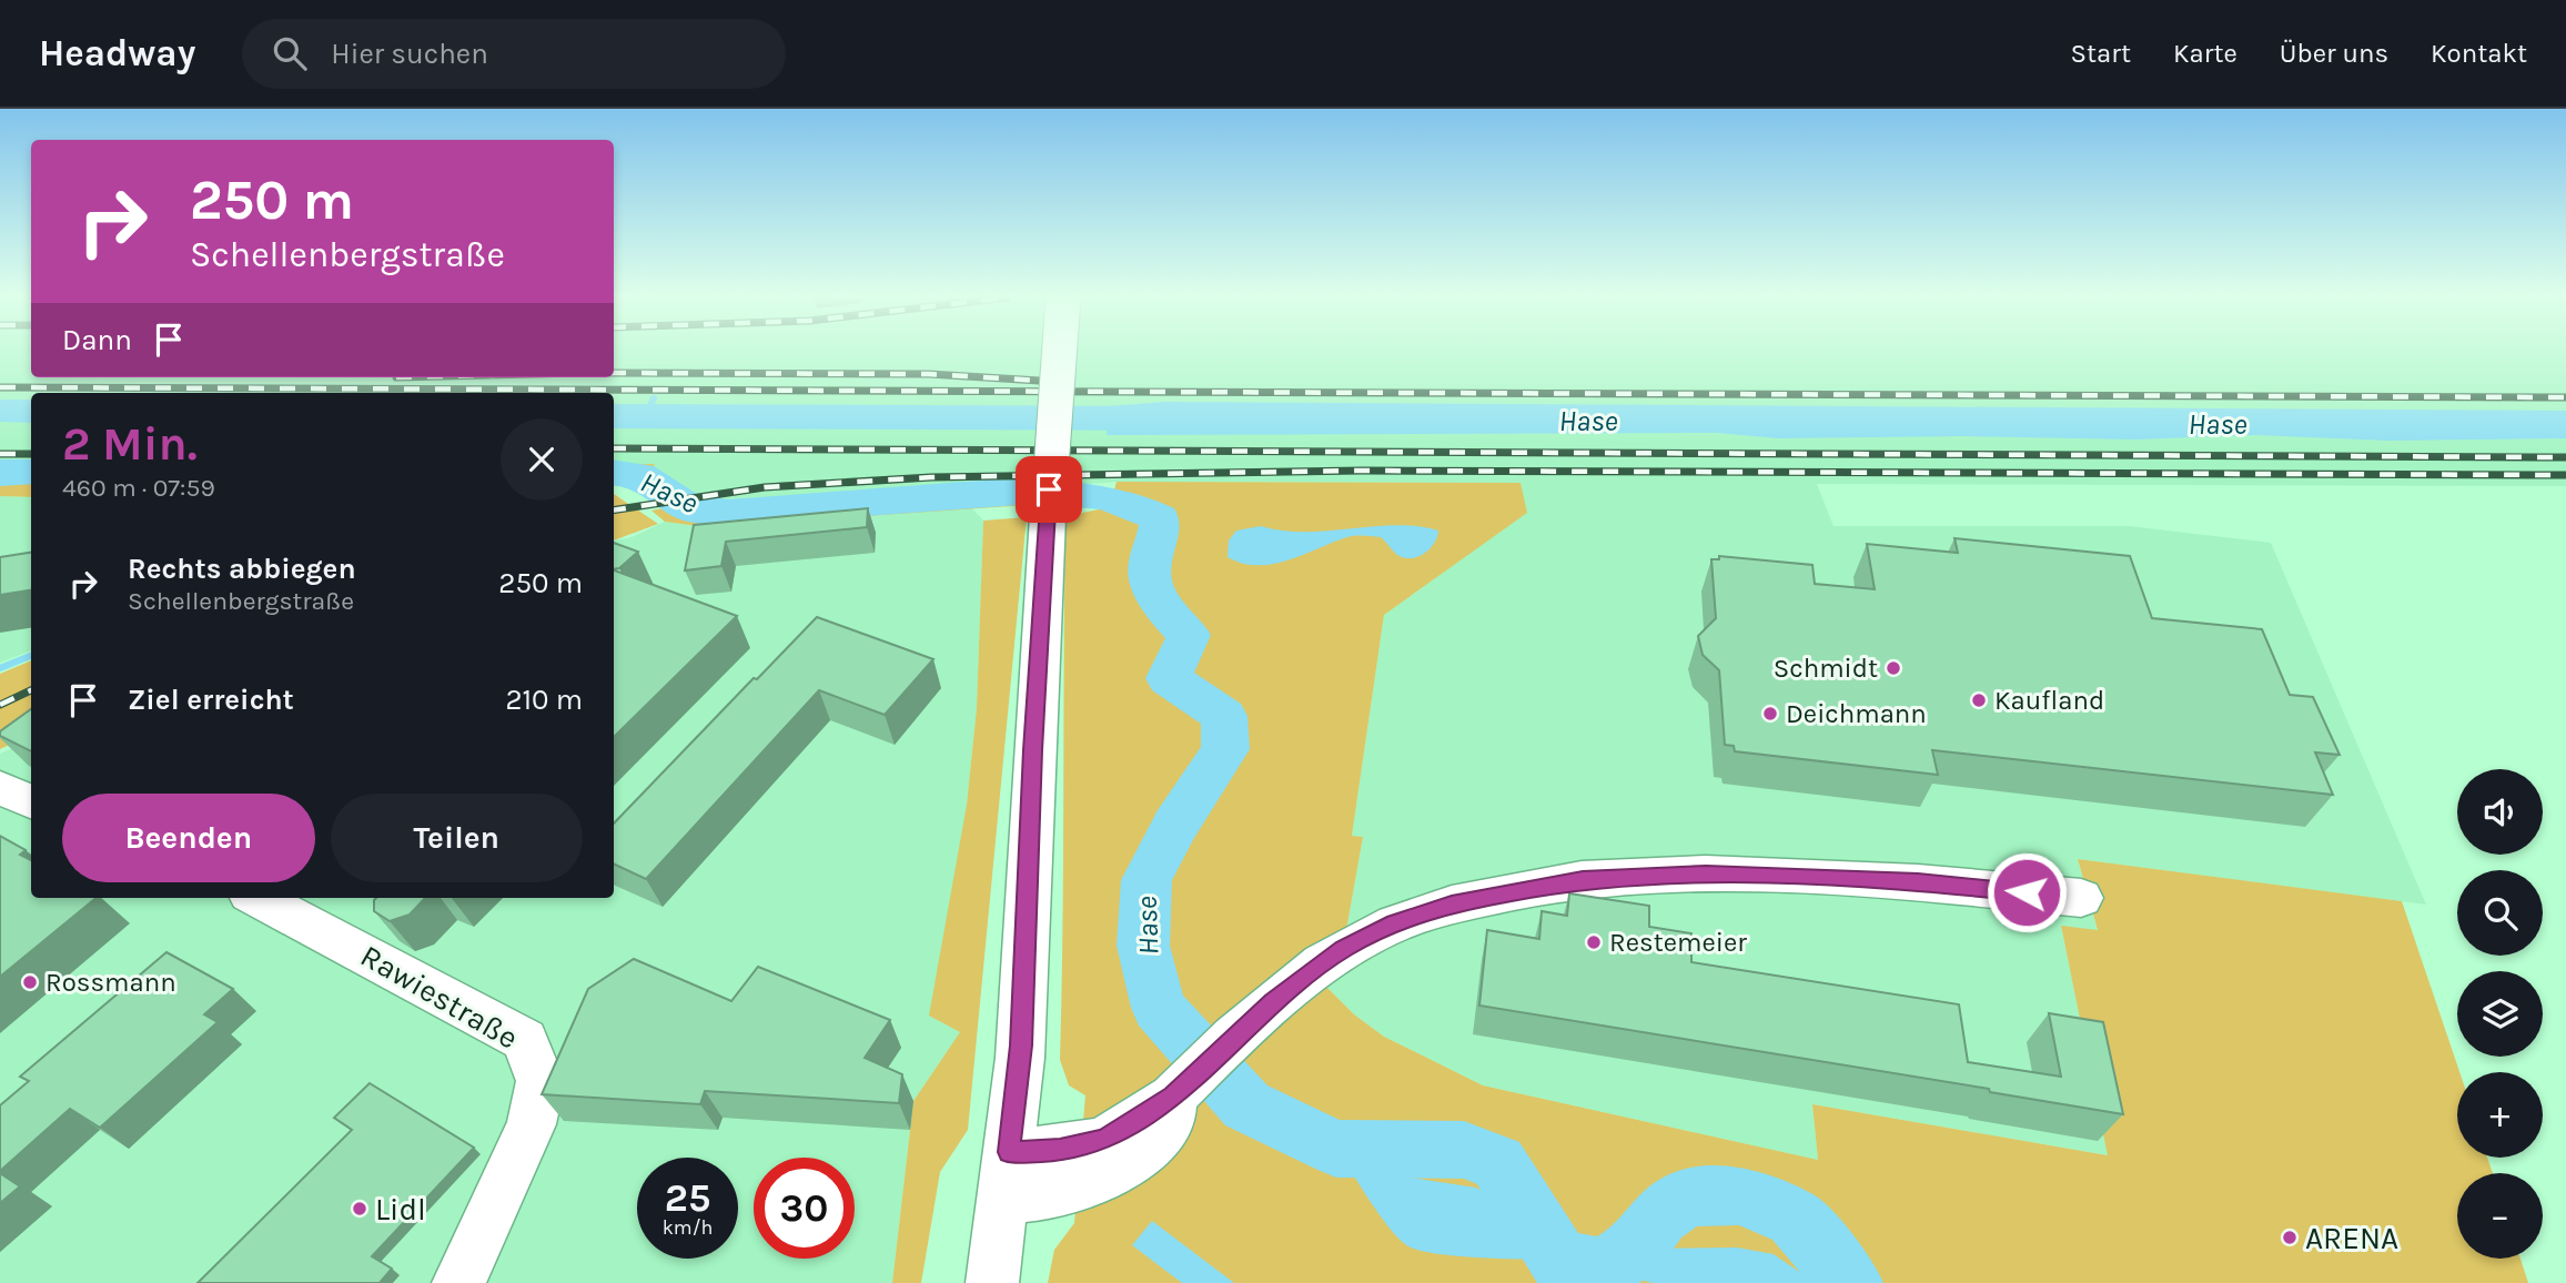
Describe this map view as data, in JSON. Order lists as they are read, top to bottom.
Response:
{
  "streets": {
    "street": ["Rawiestraße"]
  },
  "water": ["Hase"],
  "places": [
    "Schmidt",
    "Kaufland",
    "Deichmann",
    "Restemeier",
    "Rossmann",
    "Lidl",
    "ARENA"
  ],
  "page": {
    "header": "Headway",
    "search": "Hier suchen",
    "nav": [
      "Start",
      "Karte",
      "Über uns",
      "Kontakt"
    ],
    "turn": ["250 m", "Schellenbergstraße"],
    "then": "Dann",
    "heading": ["2 Min.", "460 m · 07:59"],
    "list": [
      {
        "name": "Rechts abbiegen",
        "note": "Schellenbergstraße",
        "value": "250 m"
      },
      {
        "name": "Ziel erreicht",
        "value": "210 m"
      }
    ],
    "map_buttons": ["+", "−"],
    "buttons": ["Beenden", "Teilen"],
    "speed": "25 km/h",
    "limit": "30"
  }
}
